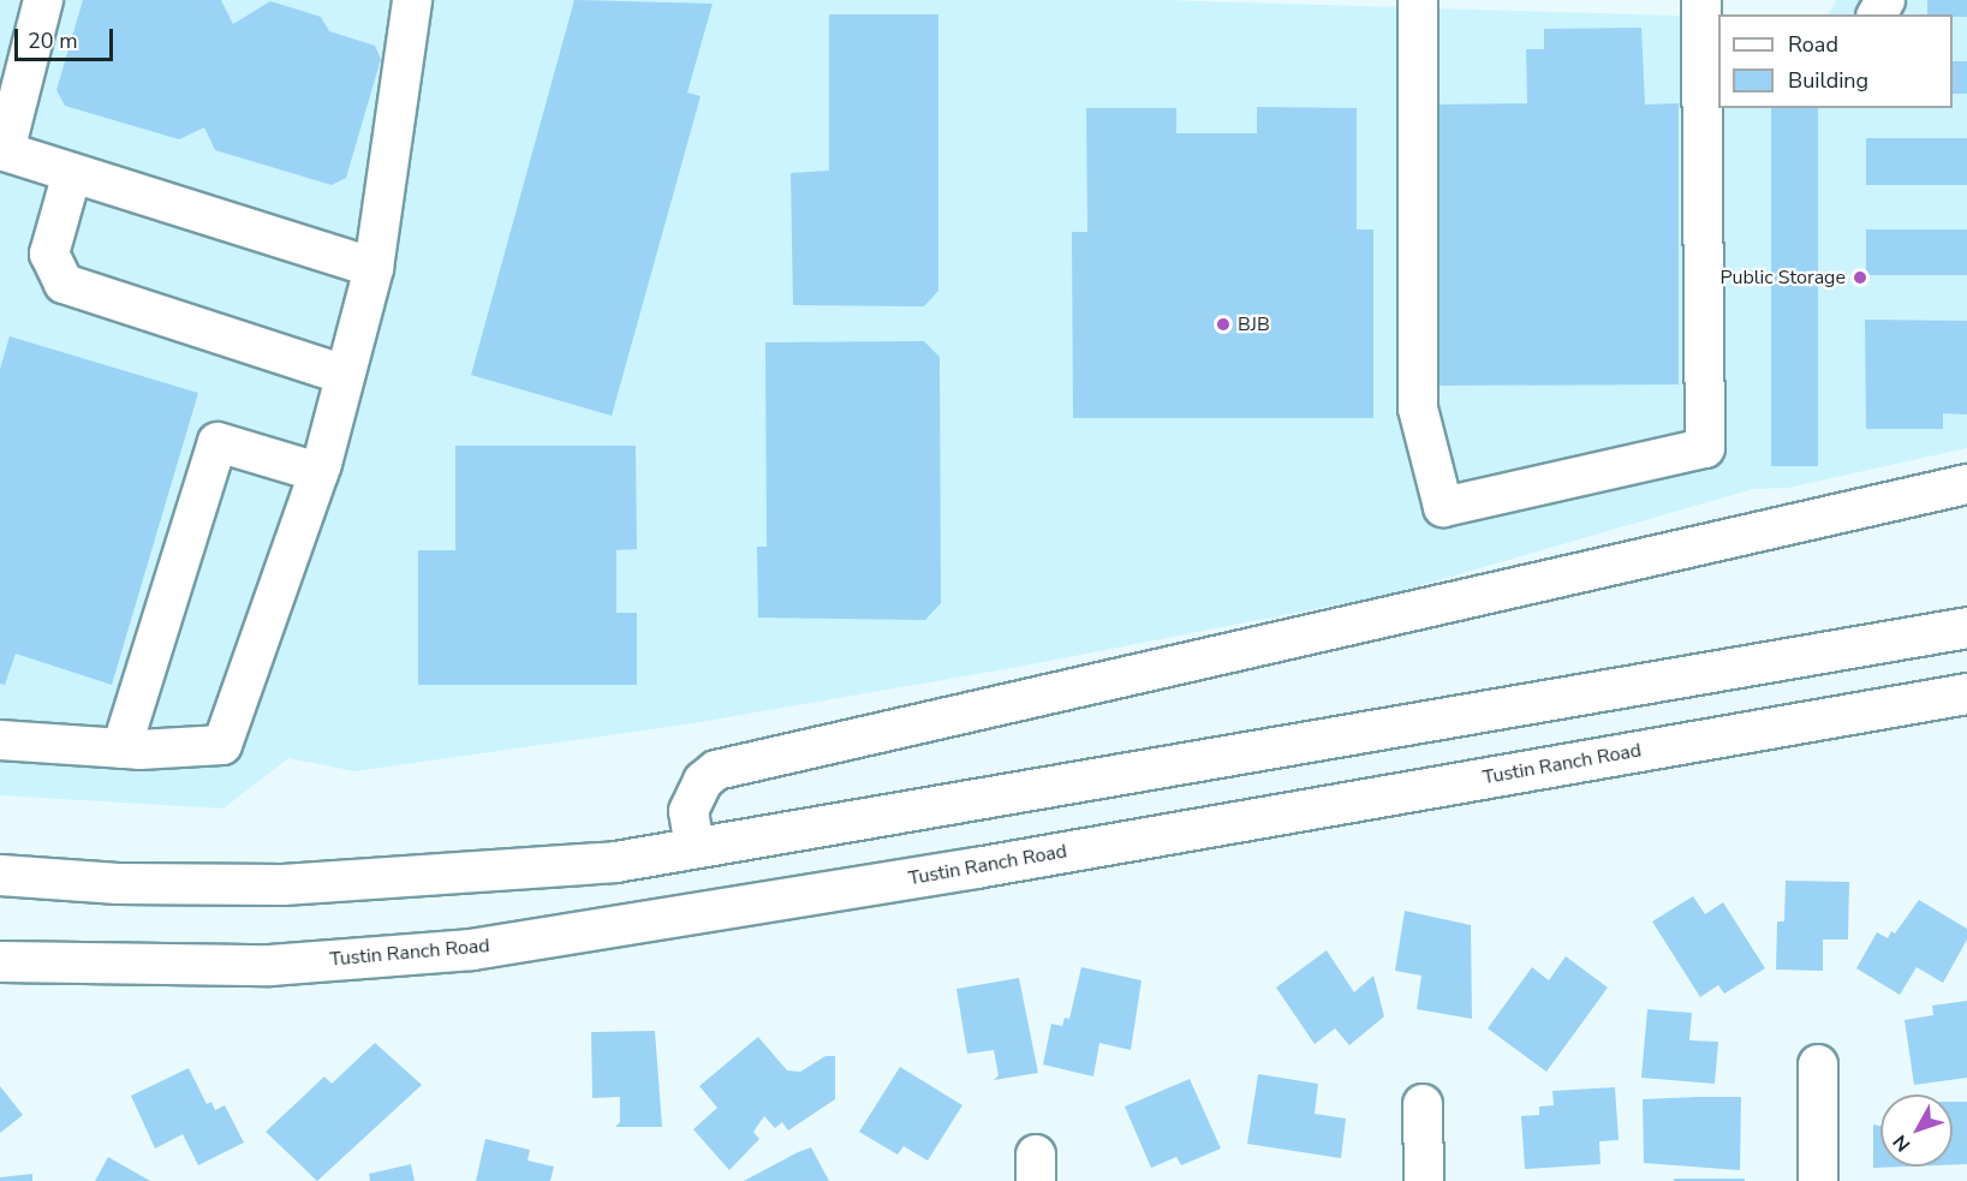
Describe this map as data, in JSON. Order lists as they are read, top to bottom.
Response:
{
  "streets": {
    "main road": ["Tustin Ranch Road"]
  },
  "places": ["Public Storage", "BJB"],
  "legend": ["Road", "Building"],
  "scale_bar": "20 m",
  "north": "bottom left"
}
